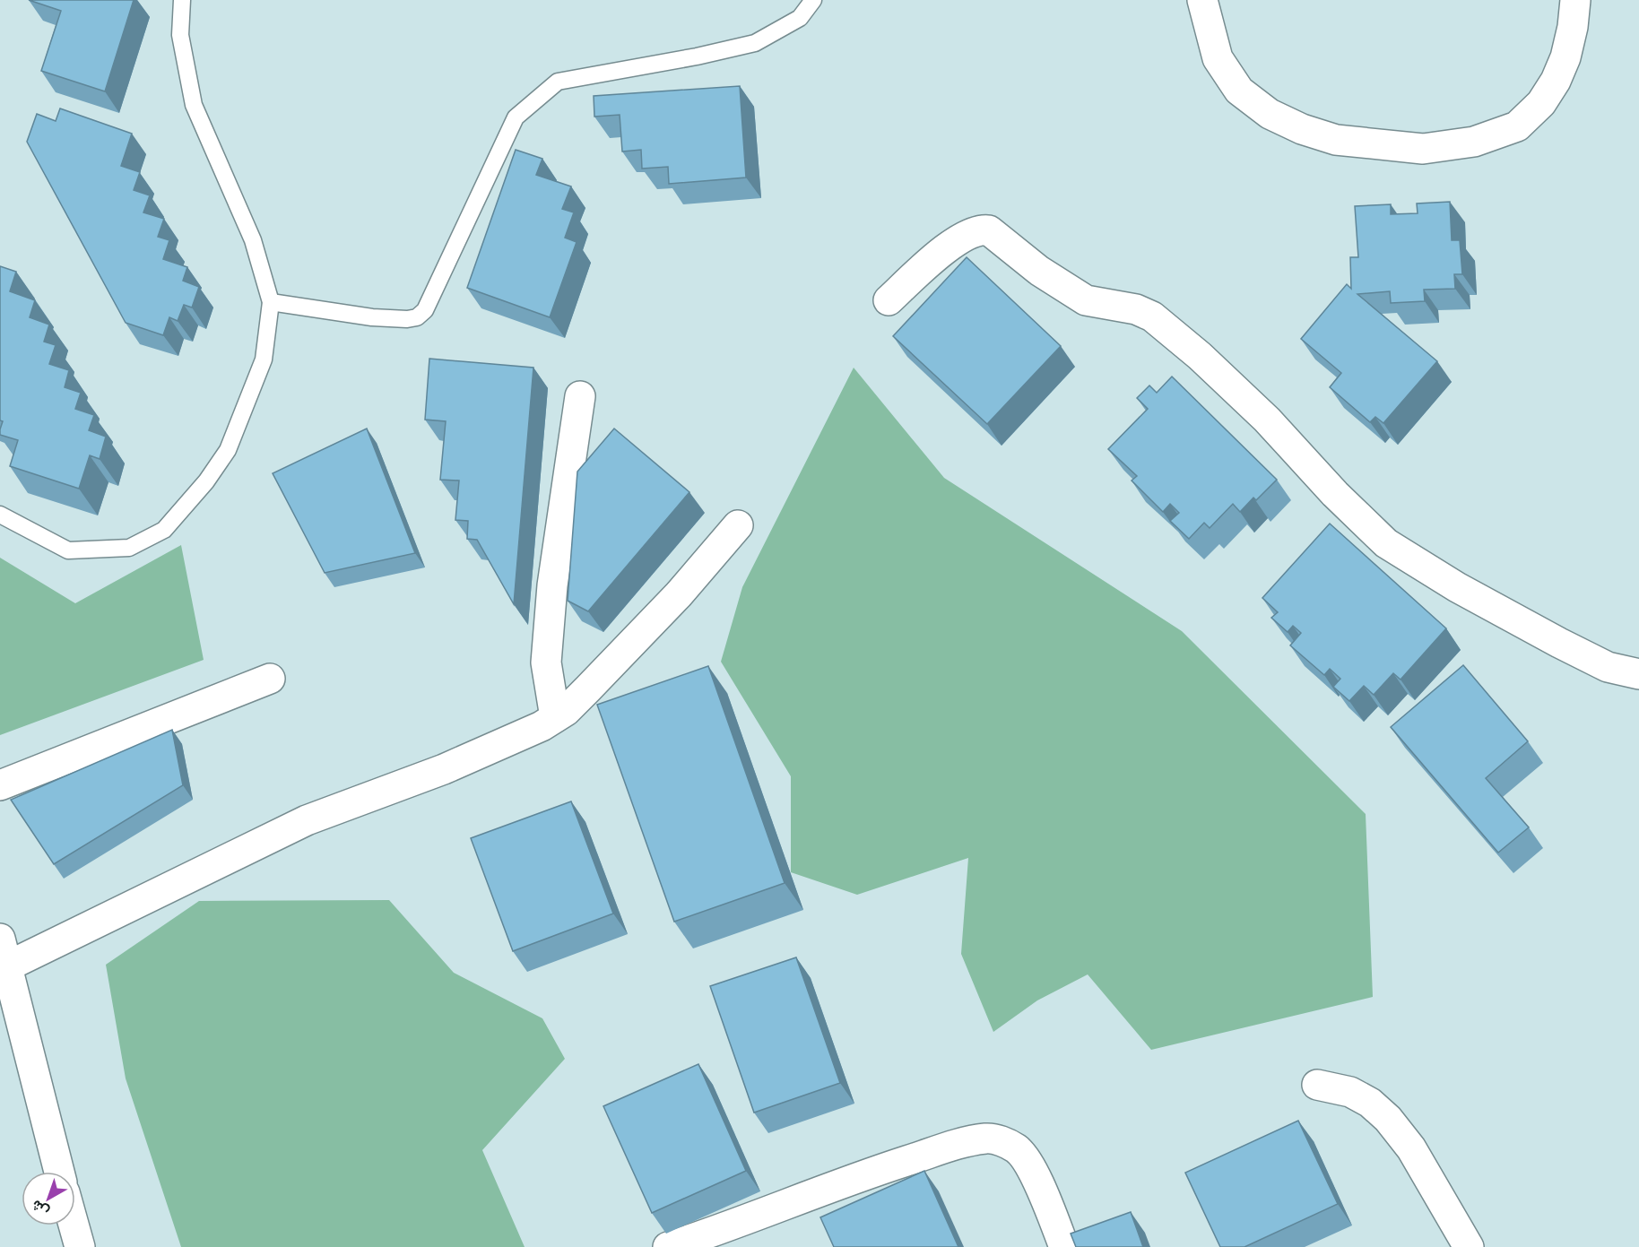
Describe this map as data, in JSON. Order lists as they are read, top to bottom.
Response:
{
  "north": "bottom left"
}
